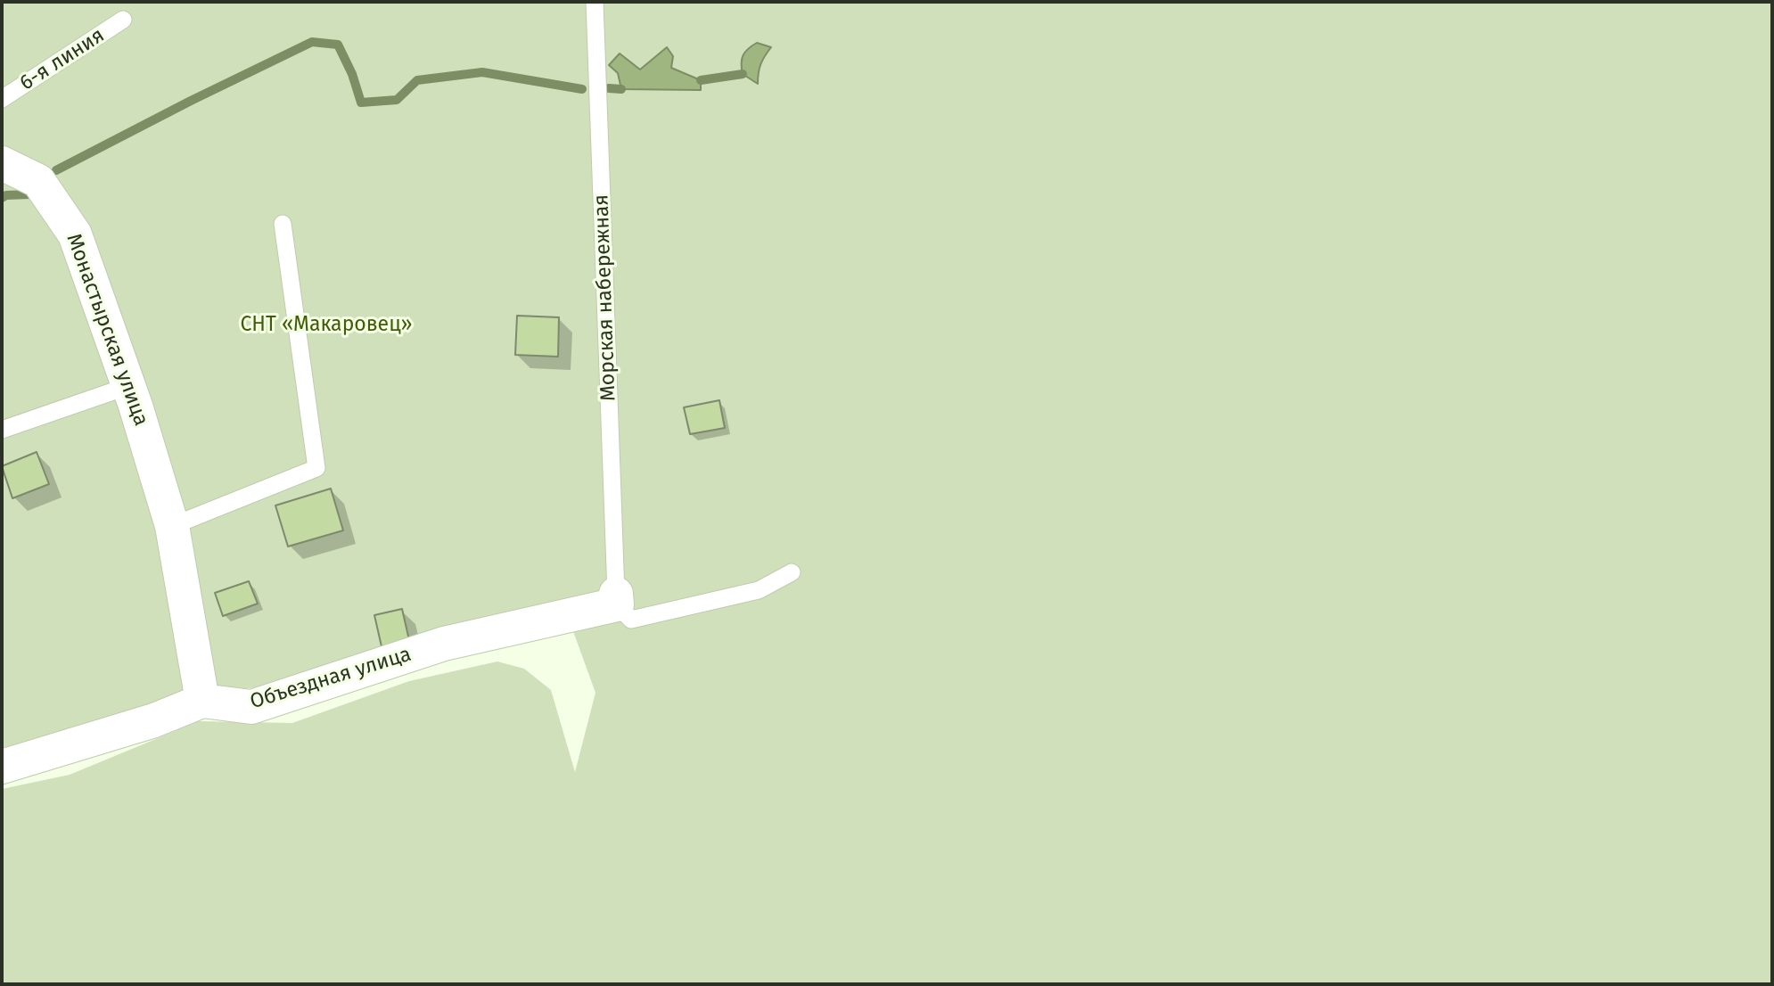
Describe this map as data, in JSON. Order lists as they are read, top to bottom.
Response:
{
  "streets": {
    "street": ["Монастырская улица", "Объездная улица"],
    "lane": ["6-я линия", "Морская набережная"]
  },
  "crossings": [
    ["Морская набережная", "Объездная улица"],
    ["Монастырская улица", "Объездная улица"]
  ],
  "parks": ["СНТ «Макаровец»"]
}
